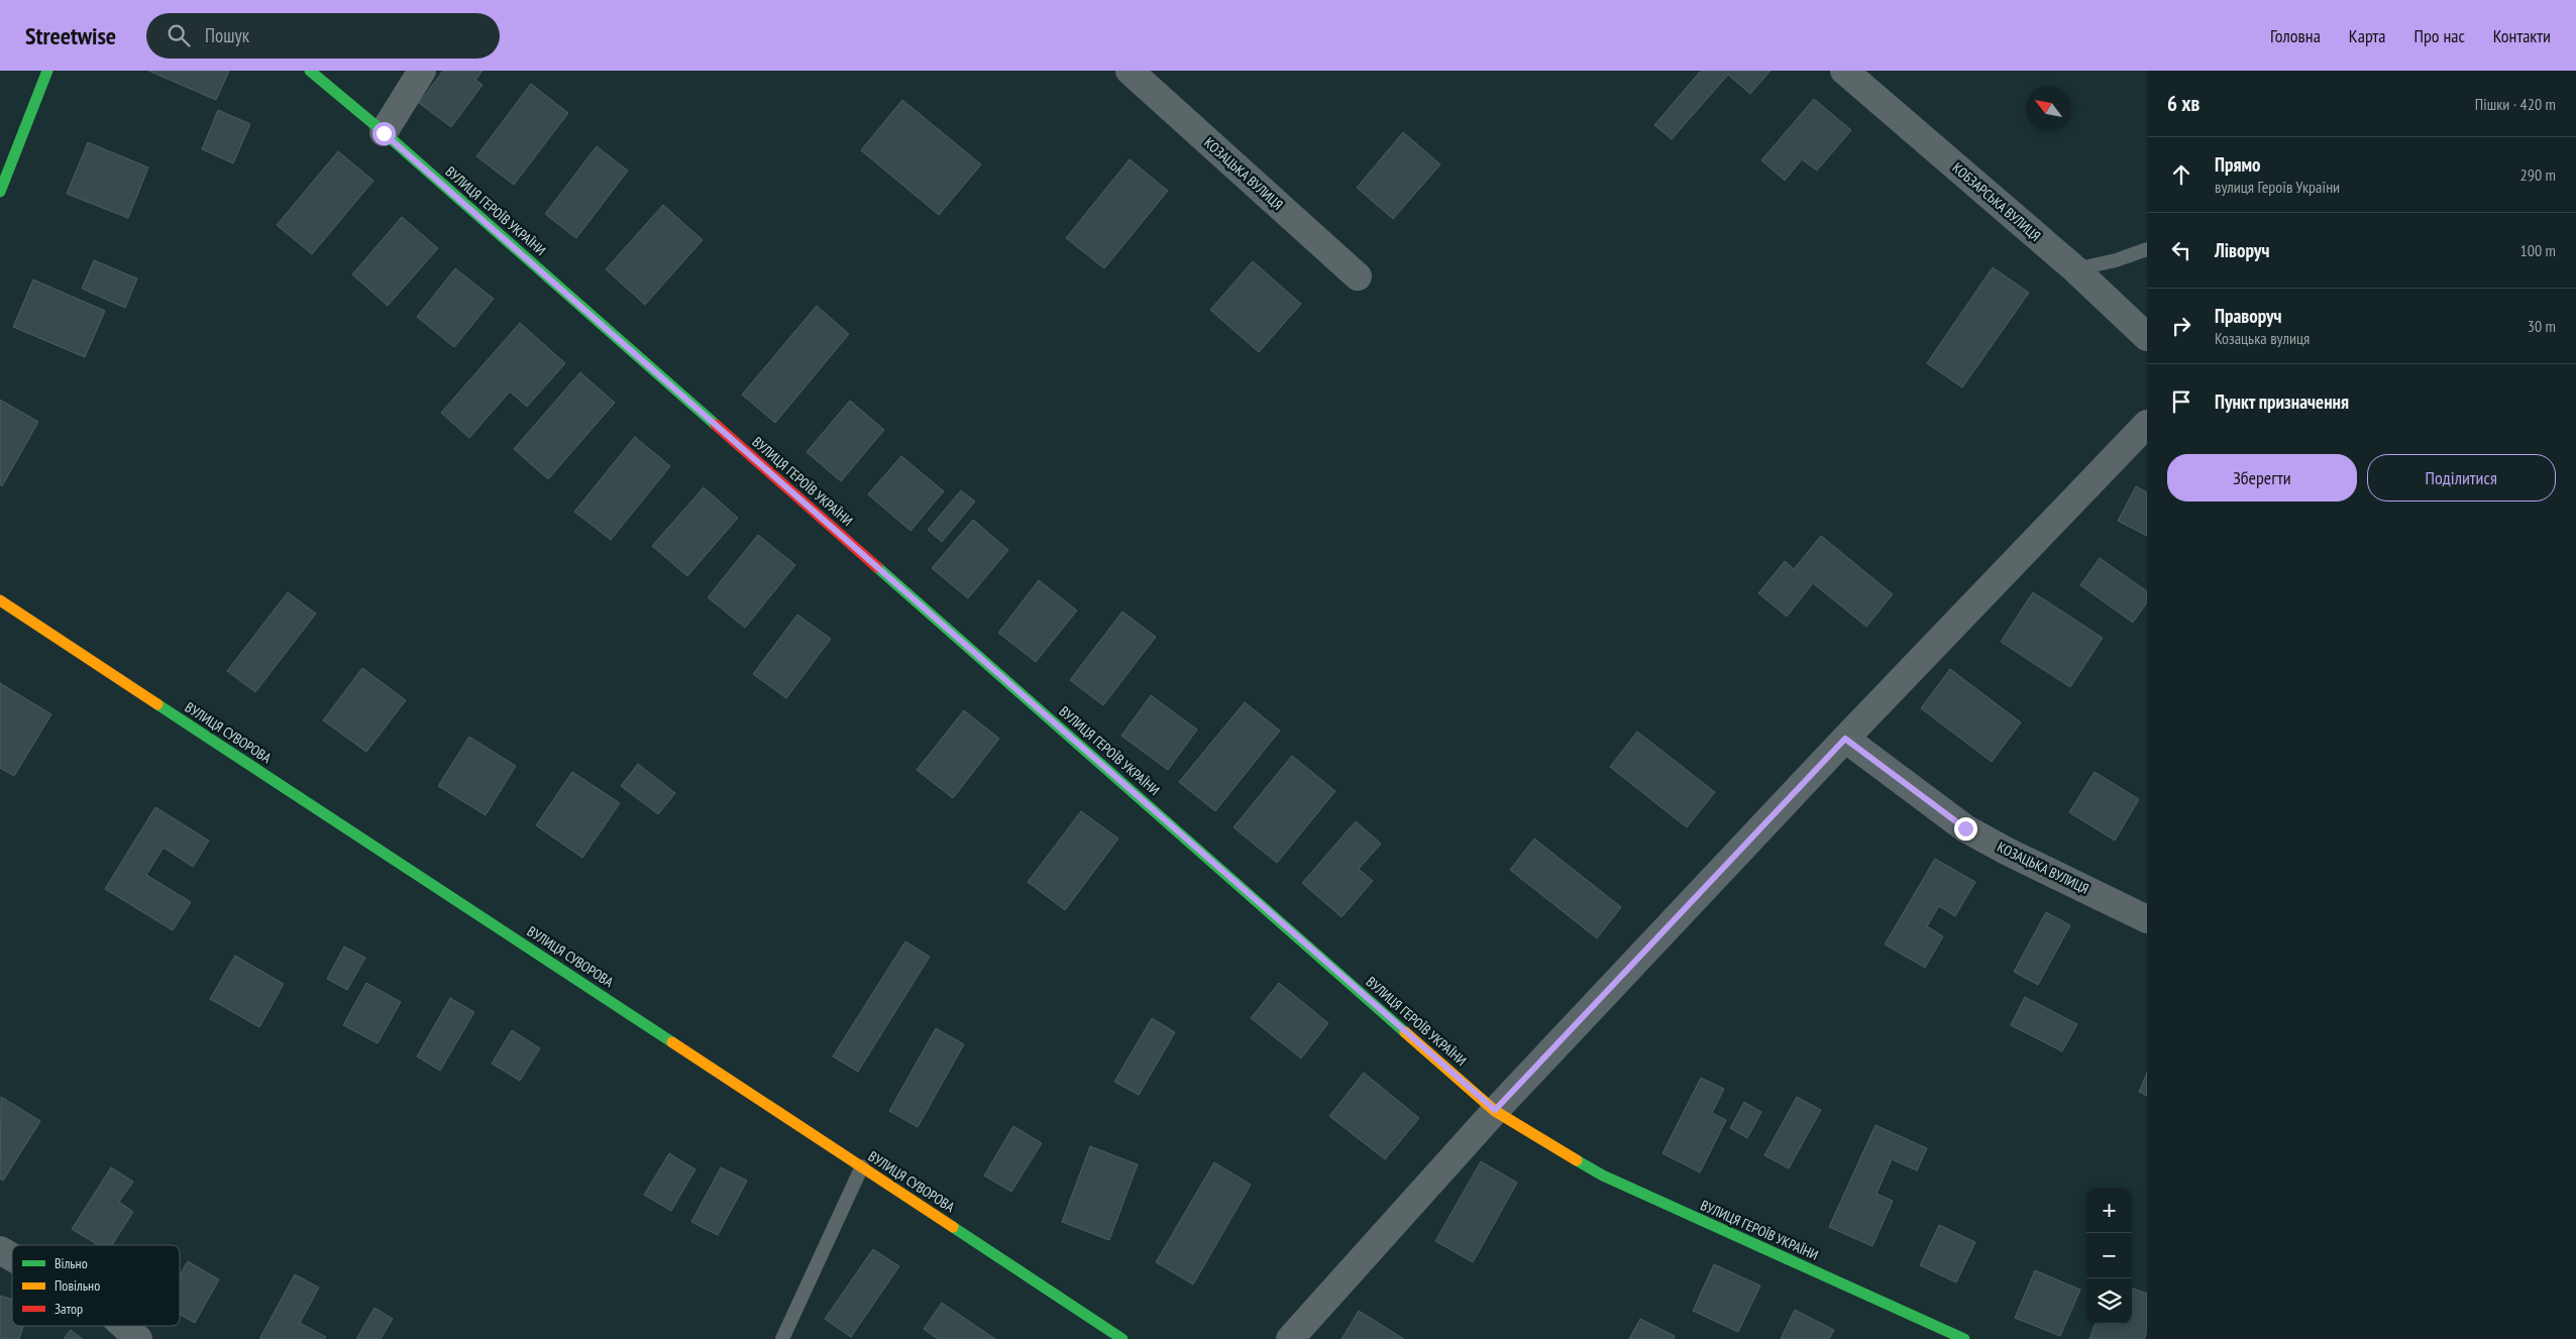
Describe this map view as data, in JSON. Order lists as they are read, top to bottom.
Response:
{
  "streets": {
    "street": [
      "КОЗАЦЬКА ВУЛИЦЯ",
      "КОБЗАРСЬКА ВУЛИЦЯ",
      "ВУЛИЦЯ ГЕРОЇВ УКРАЇНИ",
      "ВУЛИЦЯ СУВОРОВА"
    ]
  },
  "legend": ["Вільно", "Повільно", "Затор"],
  "north": "top left",
  "page": {
    "header": "Streetwise",
    "search": "Пошук",
    "nav": [
      "Головна",
      "Карта",
      "Про нас",
      "Контакти"
    ],
    "heading": ["6 хв", "Пішки · 420 m"],
    "list": [
      ["Прямо", "вулиця Героїв України", "290 m"],
      ["Ліворуч", "100 m"],
      ["Праворуч", "Козацька вулиця", "30 m"],
      "Пункт призначення"
    ],
    "buttons": ["Зберегти", "Поділитися"],
    "map_buttons": ["+", "−"]
  }
}
